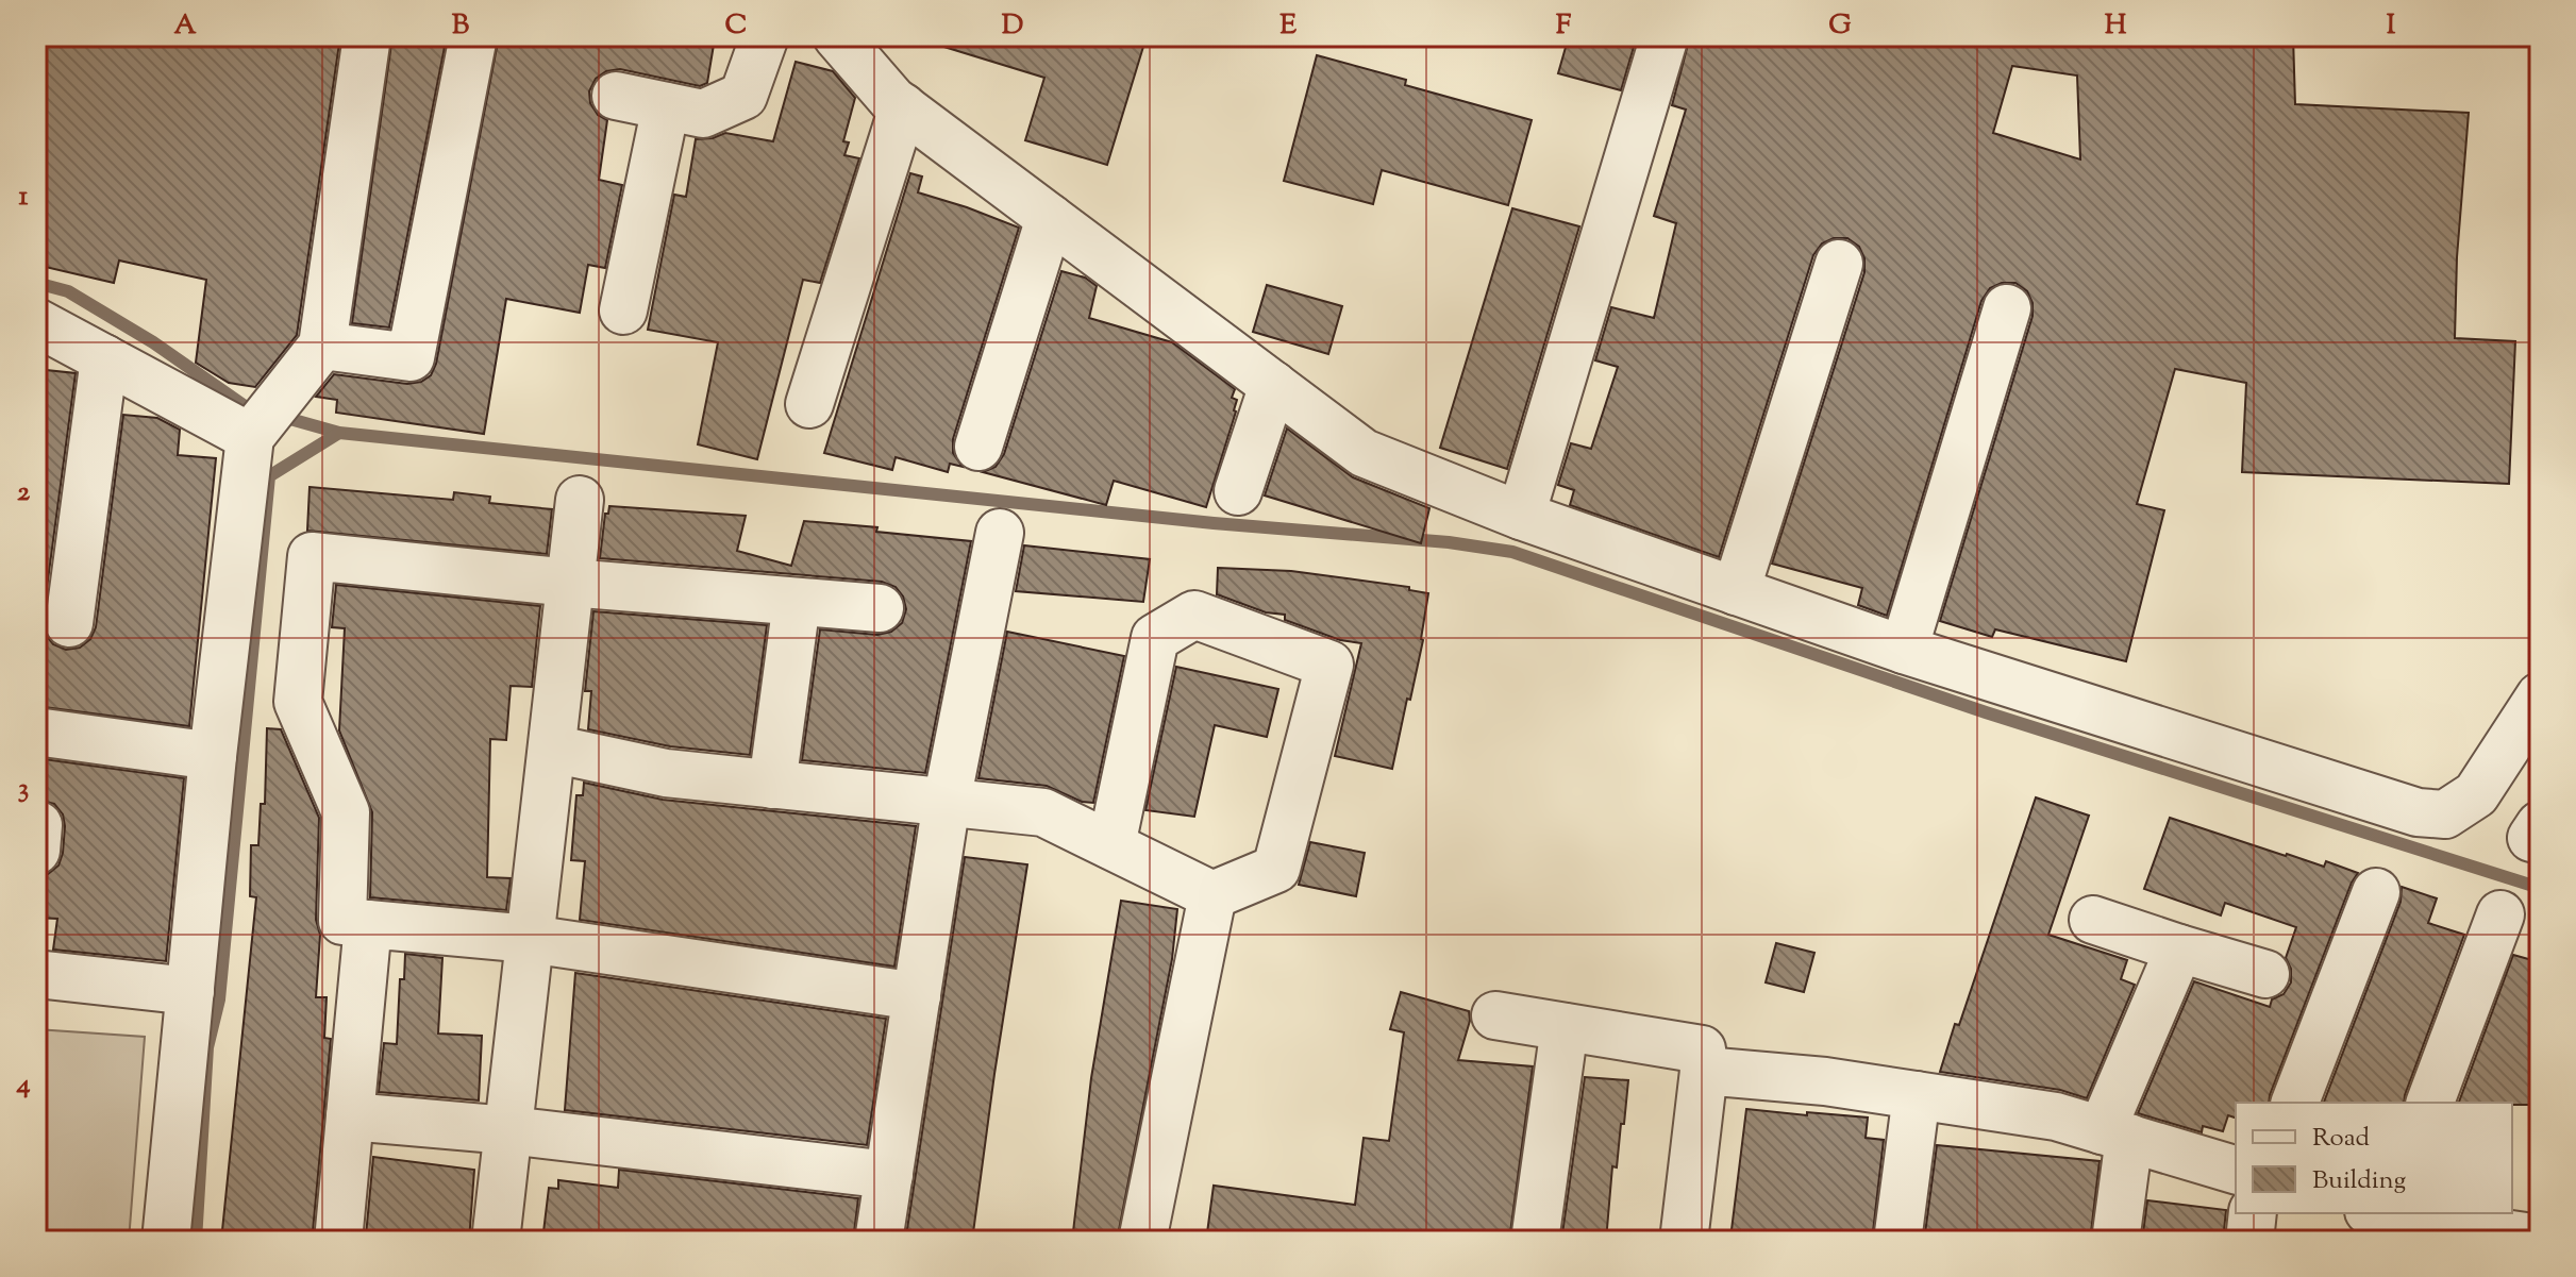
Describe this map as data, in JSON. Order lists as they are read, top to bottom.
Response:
{
  "legend": ["Road", "Building"],
  "grid": {
    "columns": [
      "A",
      "B",
      "C",
      "D",
      "E",
      "F",
      "G",
      "H",
      "I"
    ],
    "rows": [
      "1",
      "2",
      "3",
      "4"
    ]
  }
}
